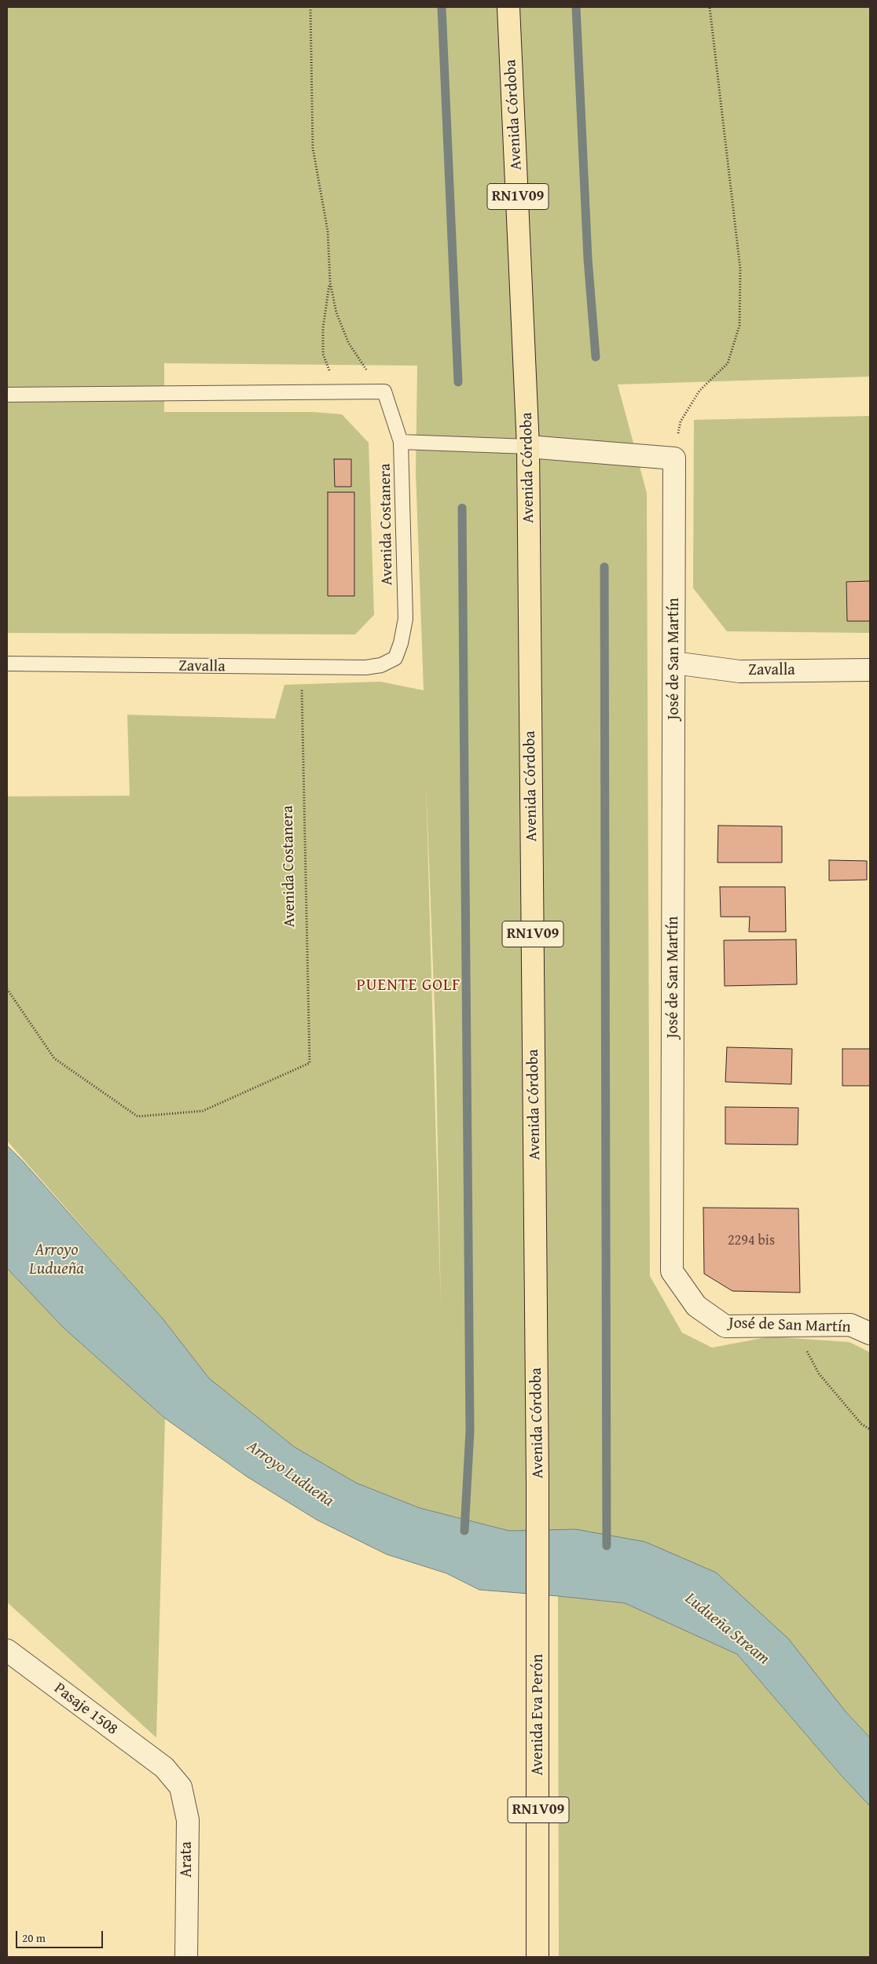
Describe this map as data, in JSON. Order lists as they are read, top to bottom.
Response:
{
  "streets": {
    "main road": ["Avenida Córdoba", "RN1V09", "Avenida Eva Perón"],
    "street": [
      "José de San Martín",
      "Zavalla",
      "Pasaje 1508",
      "Arata"
    ],
    "lane": ["Avenida Costanera"]
  },
  "crossings": [
    ["Avenida Córdoba", "Avenida Eva Perón"],
    ["Avenida Costanera", "Zavalla"],
    ["José de San Martín", "Zavalla"],
    ["Pasaje 1508", "Arata"]
  ],
  "districts": ["PUENTE GOLF"],
  "water": ["Arroyo Ludueña", "Ludueña Stream"],
  "house_numbers": ["2294 bis"],
  "scale_bar": "20 m"
}
